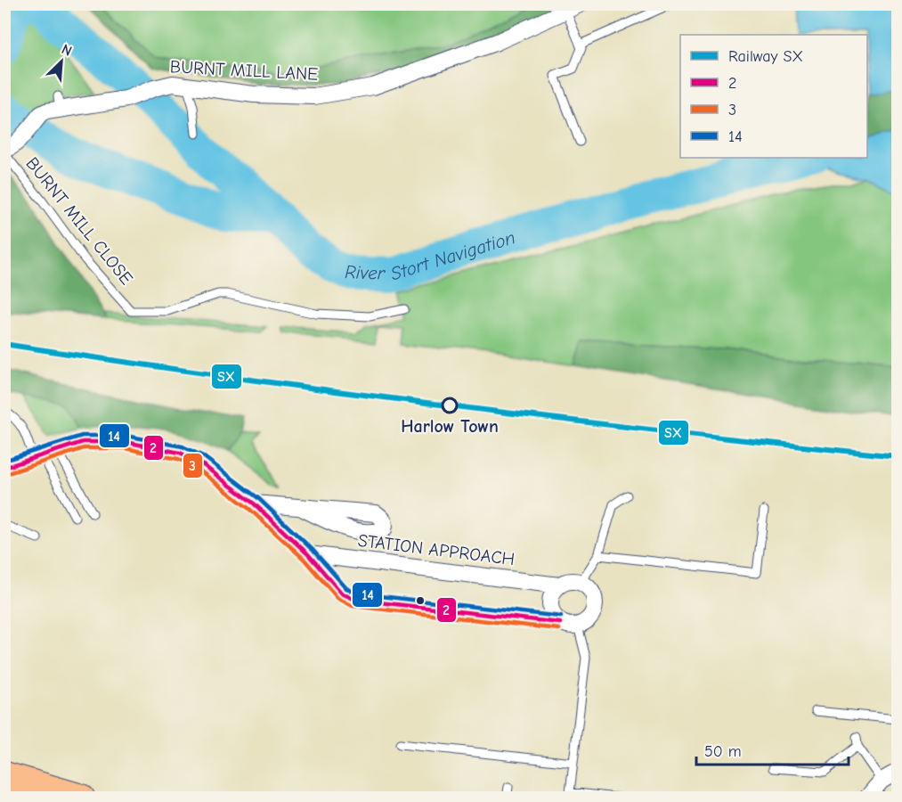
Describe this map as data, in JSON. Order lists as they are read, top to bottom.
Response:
{
  "streets": {
    "street": ["BURNT MILL LANE", "STATION APPROACH"],
    "lane": ["BURNT MILL CLOSE"]
  },
  "crossings": [
    ["BURNT MILL LANE", "BURNT MILL CLOSE"]
  ],
  "water": ["River Stort Navigation"],
  "places": ["Harlow Town"],
  "lines": [
    "rail line SX",
    "transit line 14",
    "transit line 2",
    "transit line 3"
  ],
  "legend": [
    "Railway SX",
    "2",
    "3",
    "14"
  ],
  "scale_bar": "50 m",
  "north": "top right"
}
